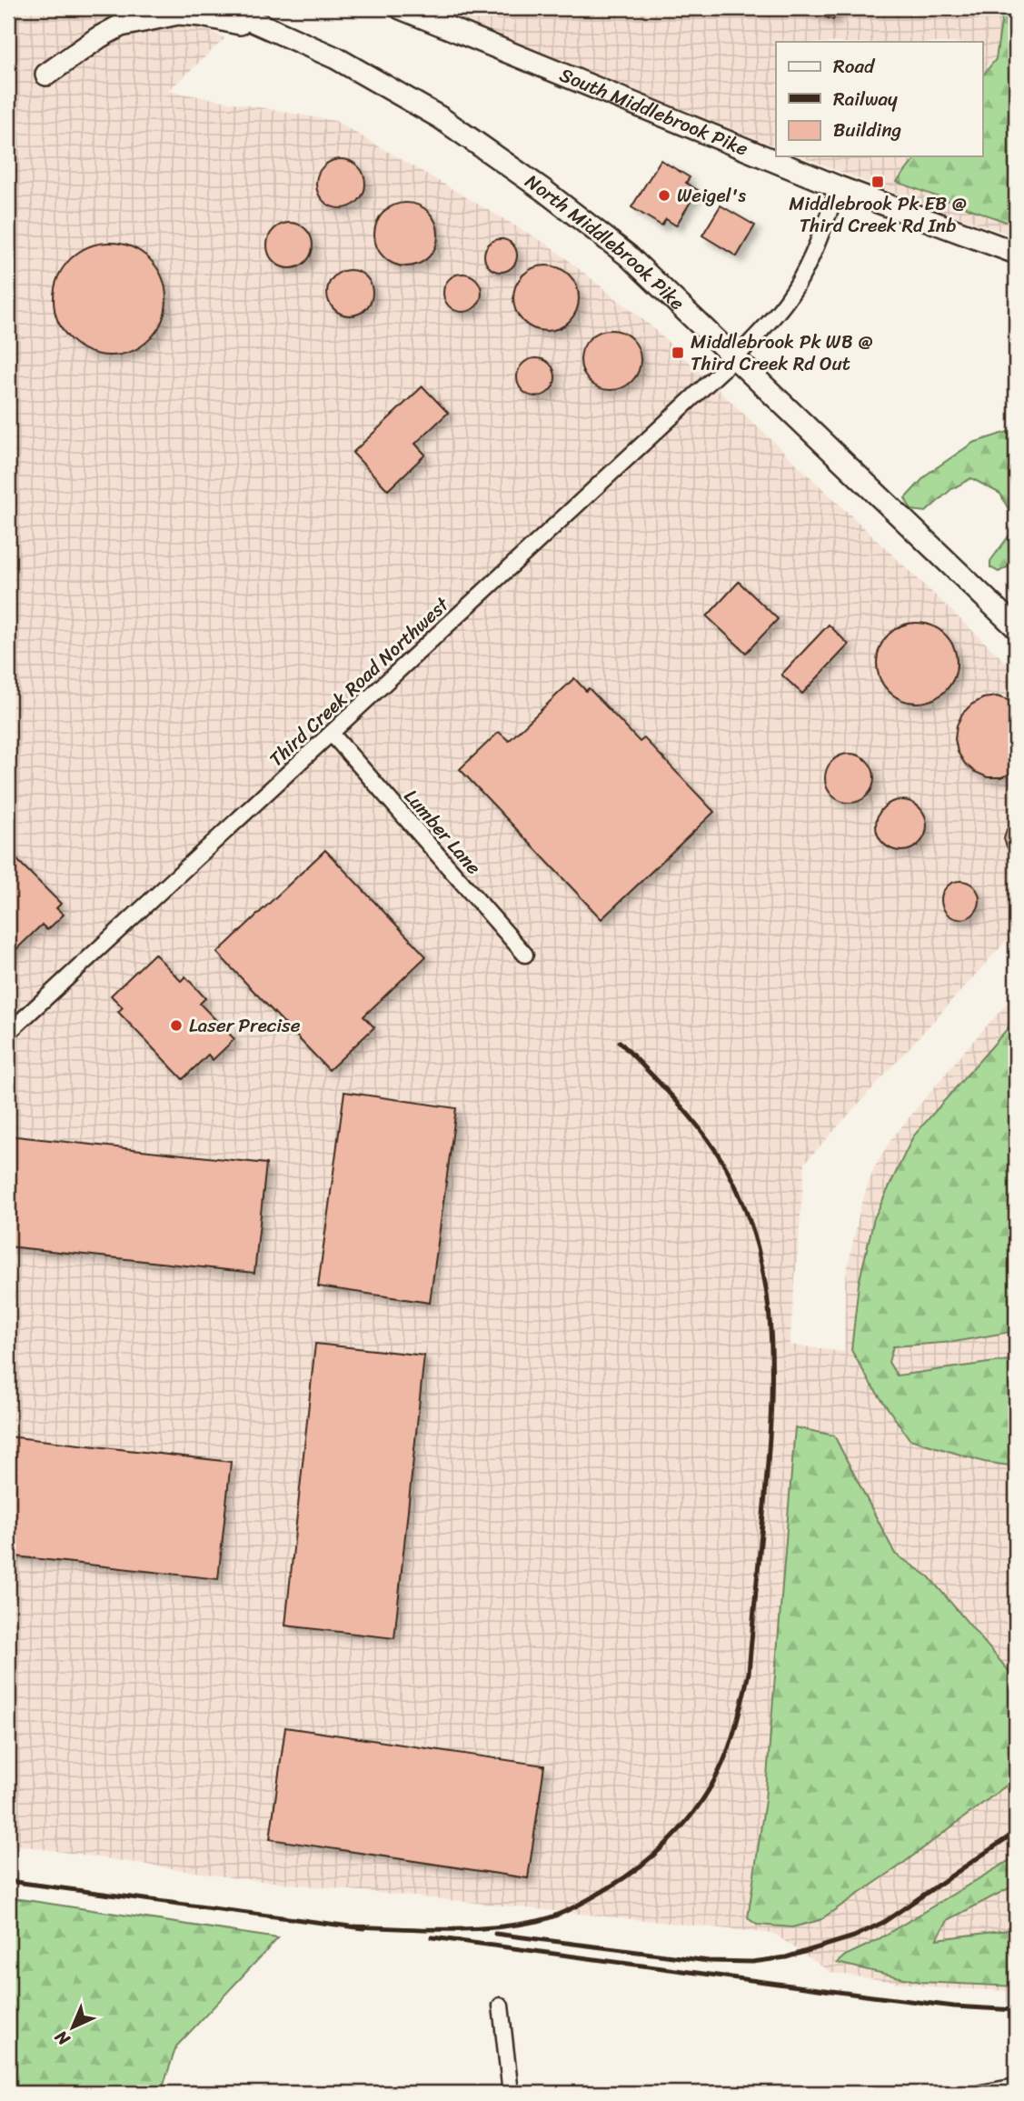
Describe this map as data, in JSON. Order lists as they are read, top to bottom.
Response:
{
  "streets": {
    "main road": ["South Middlebrook Pike", "North Middlebrook Pike"],
    "street": ["Third Creek Road Northwest", "Lumber Lane"]
  },
  "crossings": [
    ["South Middlebrook Pike", "Third Creek Road Northwest"],
    ["North Middlebrook Pike", "Third Creek Road Northwest"],
    ["Third Creek Road Northwest", "Lumber Lane"]
  ],
  "places": {
    "transit": ["Middlebrook Pk EB @ Third Creek Rd Inb", "Middlebrook Pk WB @ Third Creek Rd Out"],
    "other": ["Weigel's", "Laser Precise"]
  },
  "legend": ["Road", "Railway", "Building"],
  "north": "bottom left"
}
